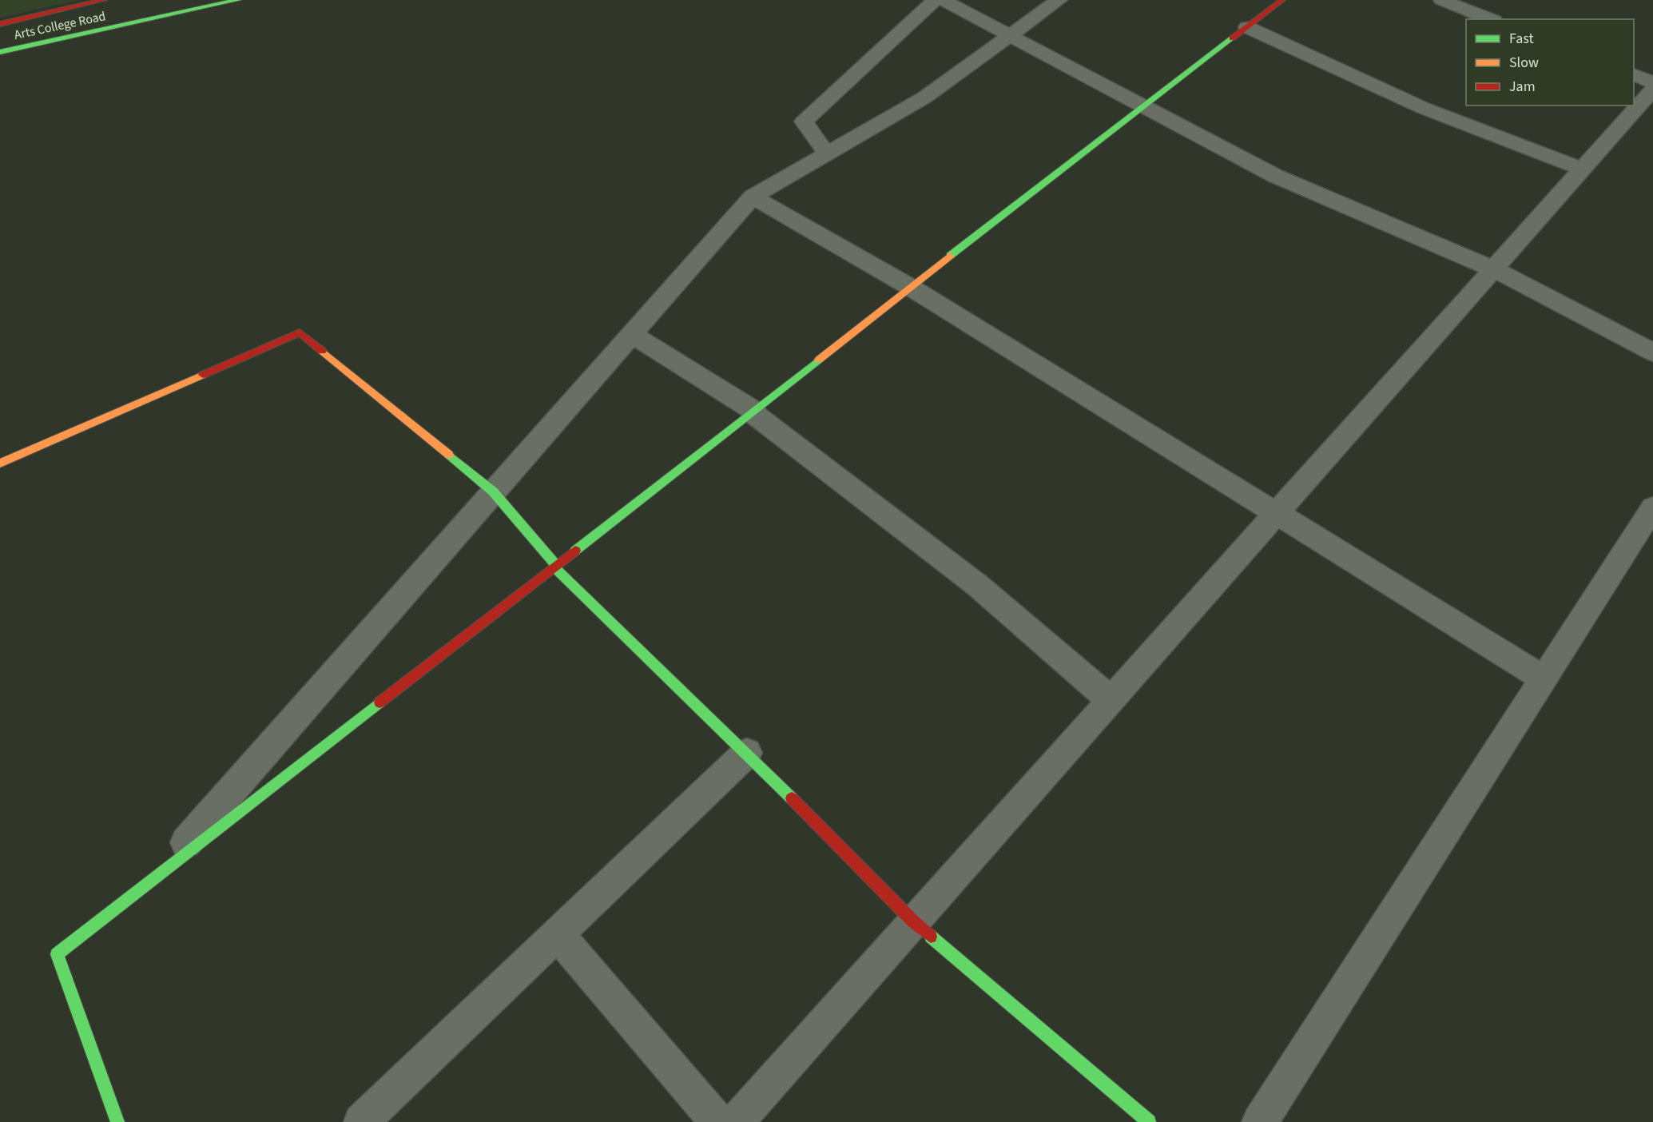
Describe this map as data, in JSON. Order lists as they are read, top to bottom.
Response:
{
  "streets": {
    "street": ["Arts College Road"]
  },
  "legend": ["Fast", "Slow", "Jam"]
}
